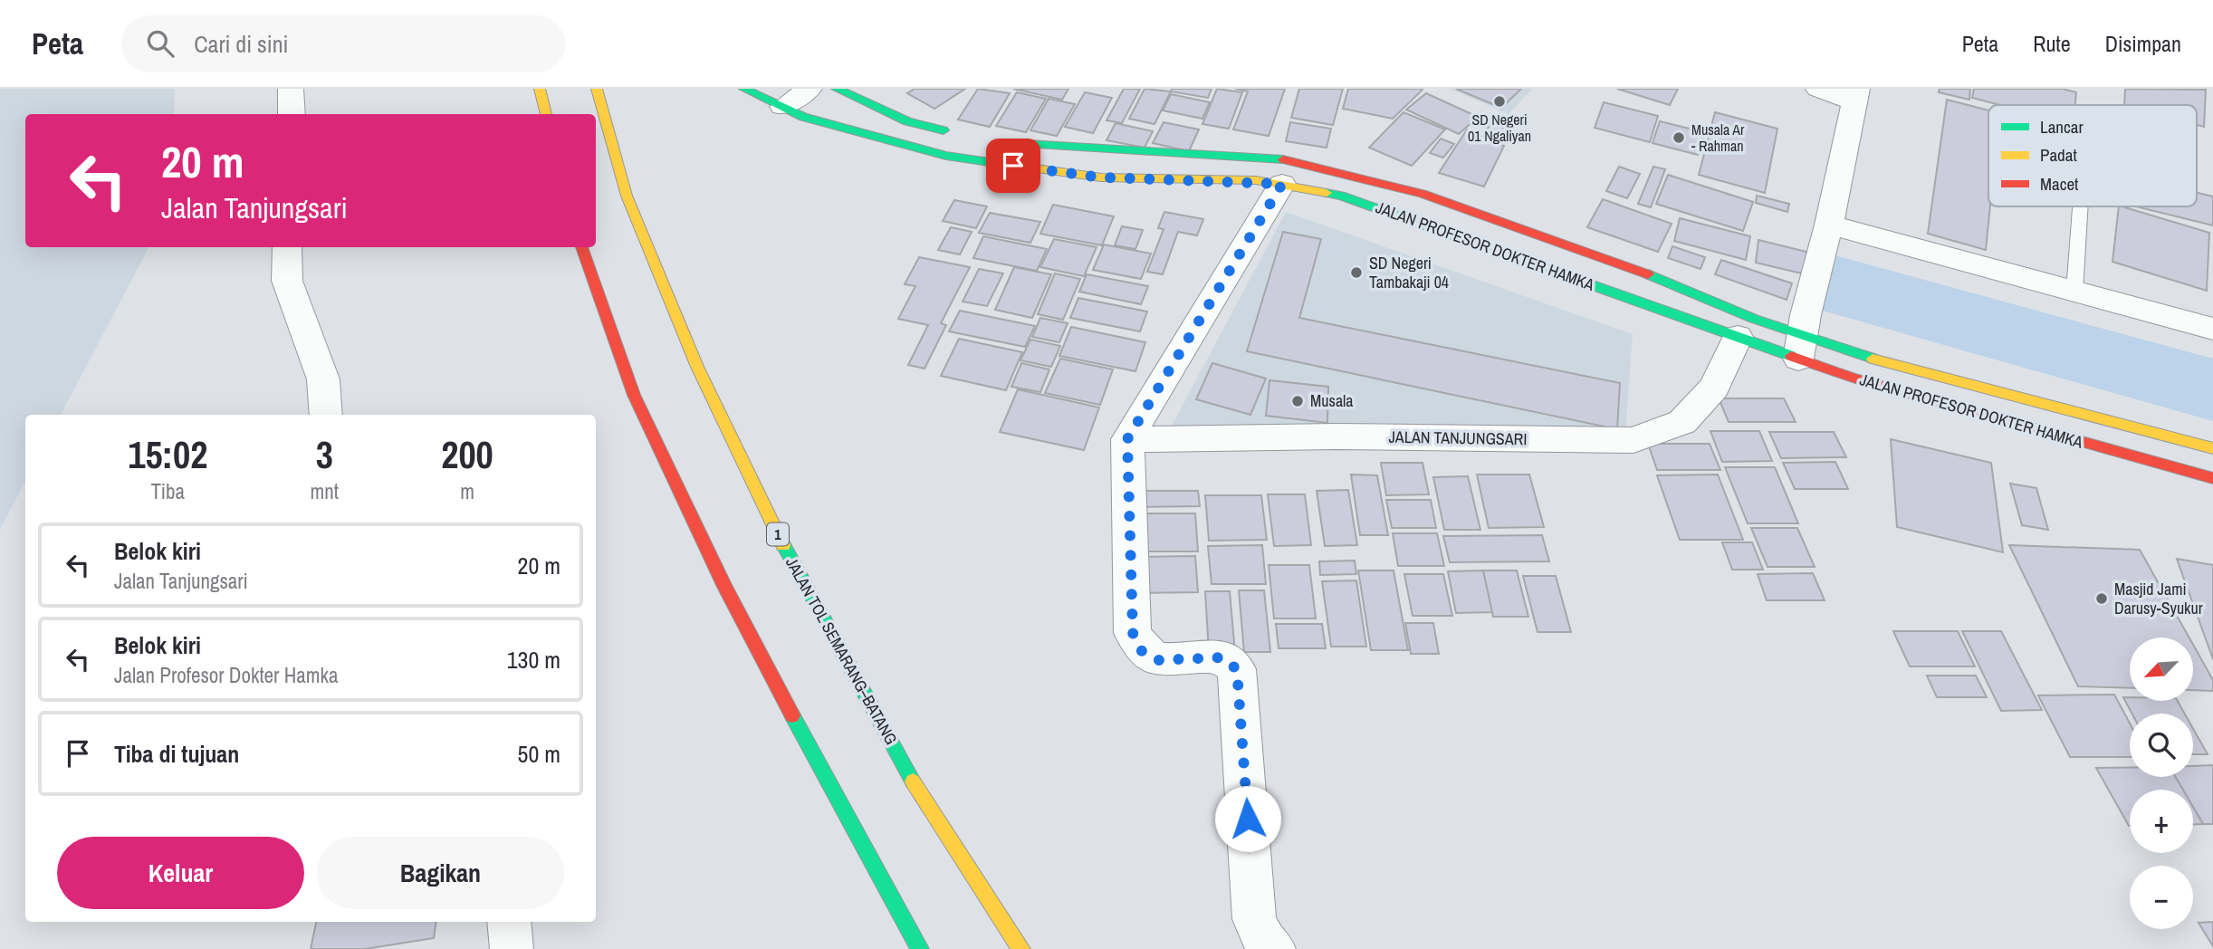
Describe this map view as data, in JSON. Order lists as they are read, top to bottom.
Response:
{
  "streets": {
    "main road": ["JALAN PROFESOR DOKTER HAMKA", "1", "JALAN TOL SEMARANG–BATANG"],
    "street": ["JALAN TANJUNGSARI"]
  },
  "crossings": [
    ["JALAN PROFESOR DOKTER HAMKA", "JALAN TANJUNGSARI"]
  ],
  "places": [
    "SD Negeri 01 Ngaliyan",
    "Musala Ar - Rahman",
    "SD Negeri Tambakaji 04",
    "Musala",
    "Masjid Jami Darusy-Syukur"
  ],
  "legend": ["Lancar", "Padat", "Macet"],
  "north": "bottom left",
  "page": {
    "header": "Peta",
    "search": "Cari di sini",
    "nav": ["Peta", "Rute", "Disimpan"],
    "turn": ["20 m", "Jalan Tanjungsari"],
    "eta": [
      "15:02",
      "Tiba",
      "3",
      "mnt",
      "200",
      "m"
    ],
    "list": [
      {
        "name": "Belok kiri",
        "note": "Jalan Tanjungsari",
        "value": "20 m"
      },
      {
        "name": "Belok kiri",
        "note": "Jalan Profesor Dokter Hamka",
        "value": "130 m"
      },
      {
        "name": "Tiba di tujuan",
        "value": "50 m"
      }
    ],
    "map_buttons": ["+", "−"],
    "buttons": ["Keluar", "Bagikan"]
  }
}
